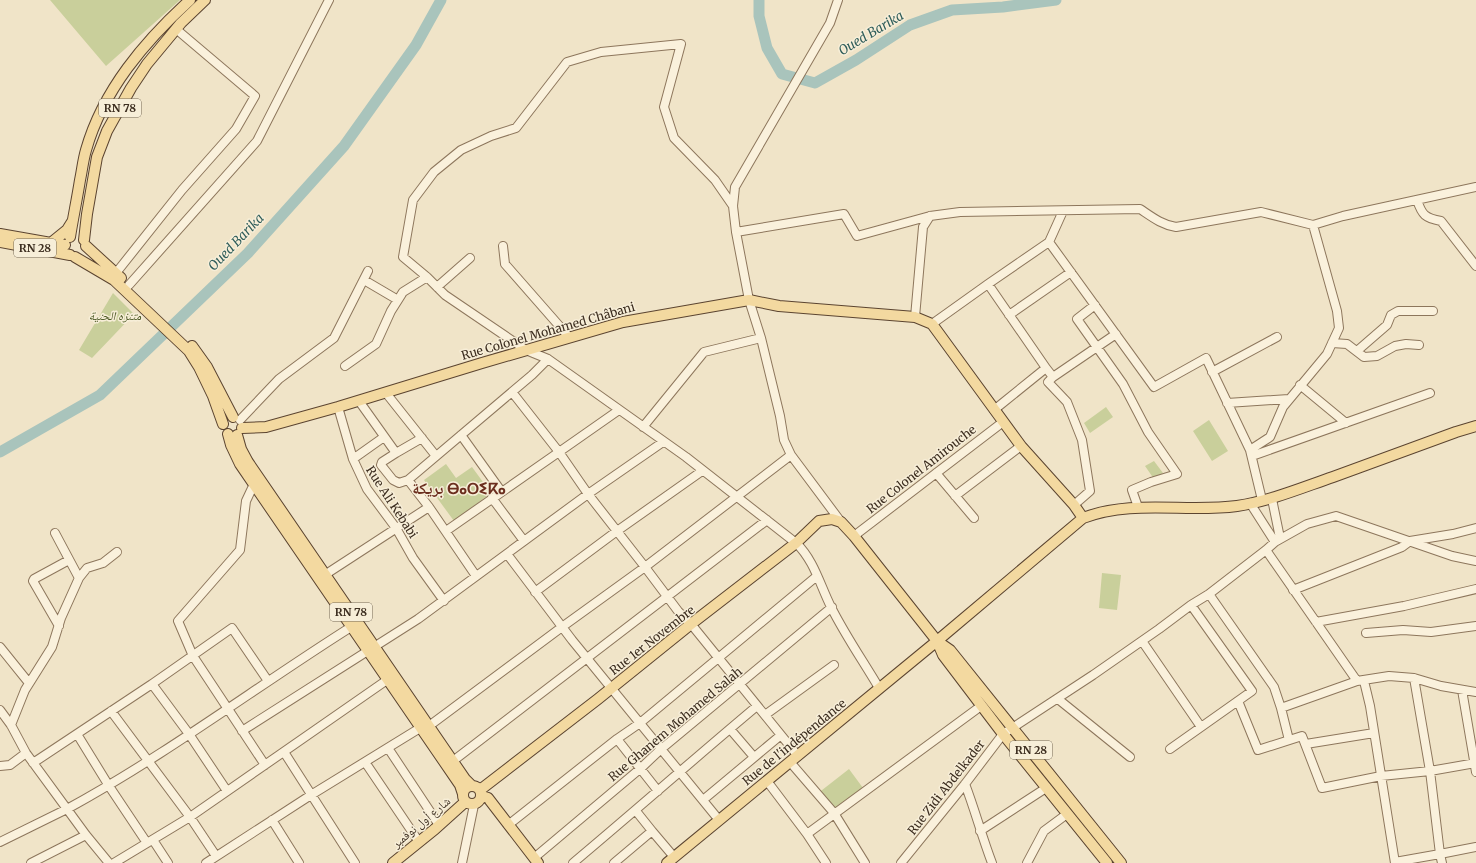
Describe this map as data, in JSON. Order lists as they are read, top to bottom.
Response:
{
  "streets": {
    "main road": [
      "RN 78",
      "RN 28",
      "Rue Colonel Mohamed Châbani",
      "Rue 1er Novembre",
      "Rue de l'indépendance",
      "شارع أول نوفمبر"
    ],
    "street": [
      "Rue Colonel Amirouche",
      "Rue Ali Kebabi",
      "Rue Ghanem Mohamed Salah",
      "Rue Zidi Abdelkader"
    ]
  },
  "crossings": [
    ["RN 78", "RN 28"],
    ["RN 78", "Rue Colonel Mohamed Châbani"],
    ["RN 78", "Rue 1er Novembre"],
    ["RN 28", "Rue Colonel Amirouche"],
    ["RN 28", "Rue 1er Novembre"],
    ["RN 28", "Rue de l'indépendance"],
    ["RN 28", "Rue Zidi Abdelkader"],
    ["Rue Colonel Mohamed Châbani", "Rue Ali Kebabi"]
  ],
  "districts": ["بريكة ⴱⴰⵔⵉⴽⴰ"],
  "water": ["Oued Barika"],
  "parks": ["متنزه الحنية"]
}
